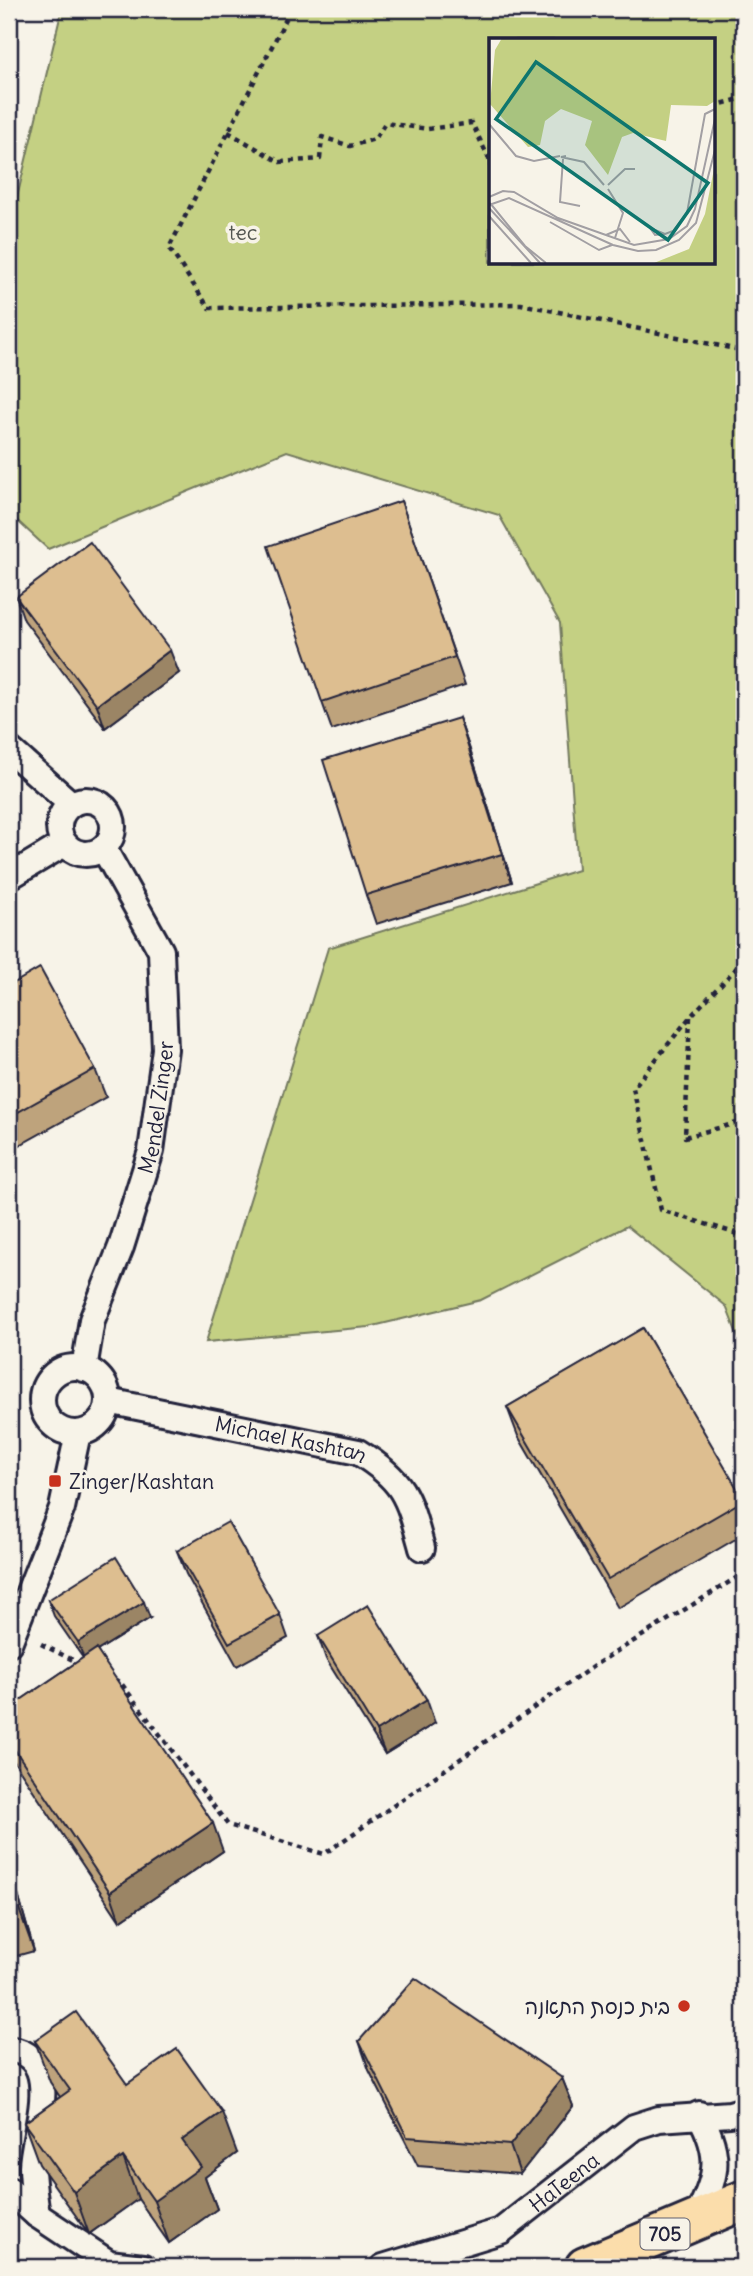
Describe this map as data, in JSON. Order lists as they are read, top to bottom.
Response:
{
  "streets": {
    "main road": ["705"],
    "street": ["Mendel Zinger", "Michael Kashtan", "HaTeena"]
  },
  "crossings": [
    ["Mendel Zinger", "Michael Kashtan"]
  ],
  "parks": ["tec"],
  "places": {
    "transit": ["Zinger/Kashtan"],
    "other": ["בית כנסת התאנה"]
  }
}
